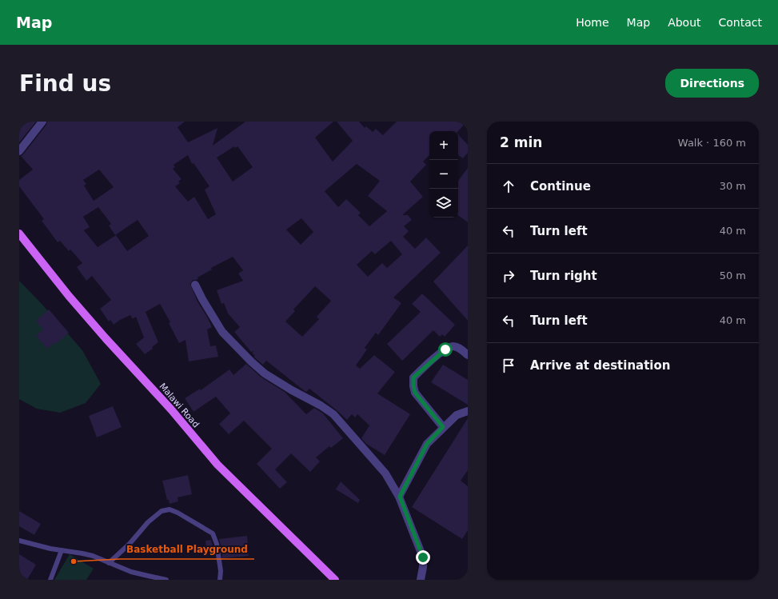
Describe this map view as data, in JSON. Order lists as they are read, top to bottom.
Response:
{
  "streets": {
    "main road": ["Malawi Road"]
  },
  "places": ["Basketball Playground"],
  "page": {
    "header": "Map",
    "nav": [
      "Home",
      "Map",
      "About",
      "Contact"
    ],
    "buttons": "Directions",
    "title": "Find us",
    "heading": ["2 min", "Walk · 160 m"],
    "map_buttons": ["+", "−"],
    "list": [
      ["Continue", "30 m"],
      ["Turn left", "40 m"],
      ["Turn right", "50 m"],
      ["Turn left", "40 m"],
      "Arrive at destination"
    ]
  }
}
